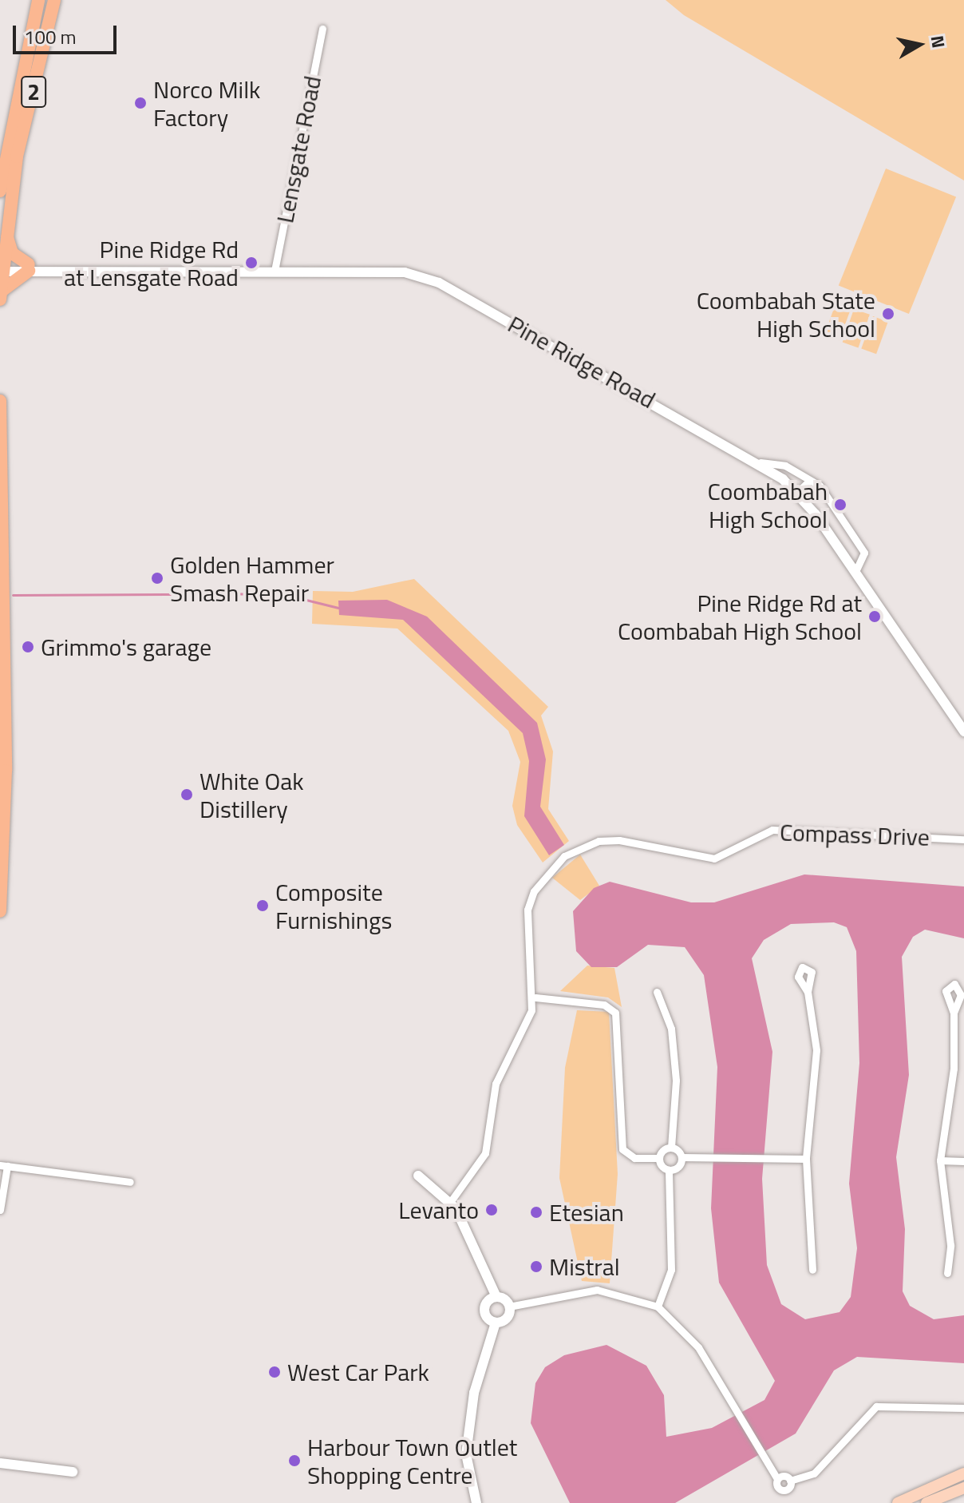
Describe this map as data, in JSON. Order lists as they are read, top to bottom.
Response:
{
  "streets": {
    "highway": ["2"],
    "street": ["Lensgate Road", "Pine Ridge Road", "Compass Drive"]
  },
  "crossings": [
    ["2", "Pine Ridge Road"],
    ["Lensgate Road", "Pine Ridge Road"]
  ],
  "places": [
    "Norco Milk Factory",
    "Pine Ridge Rd at Lensgate Road",
    "Coombabah State High School",
    "Coombabah High School",
    "Golden Hammer Smash Repair",
    "Pine Ridge Rd at Coombabah High School",
    "Grimmo's garage",
    "White Oak Distillery",
    "Composite Furnishings",
    "Levanto",
    "Etesian",
    "Mistral",
    "West Car Park",
    "Harbour Town Outlet Shopping Centre"
  ],
  "scale_bar": "100 m",
  "north": "right"
}
